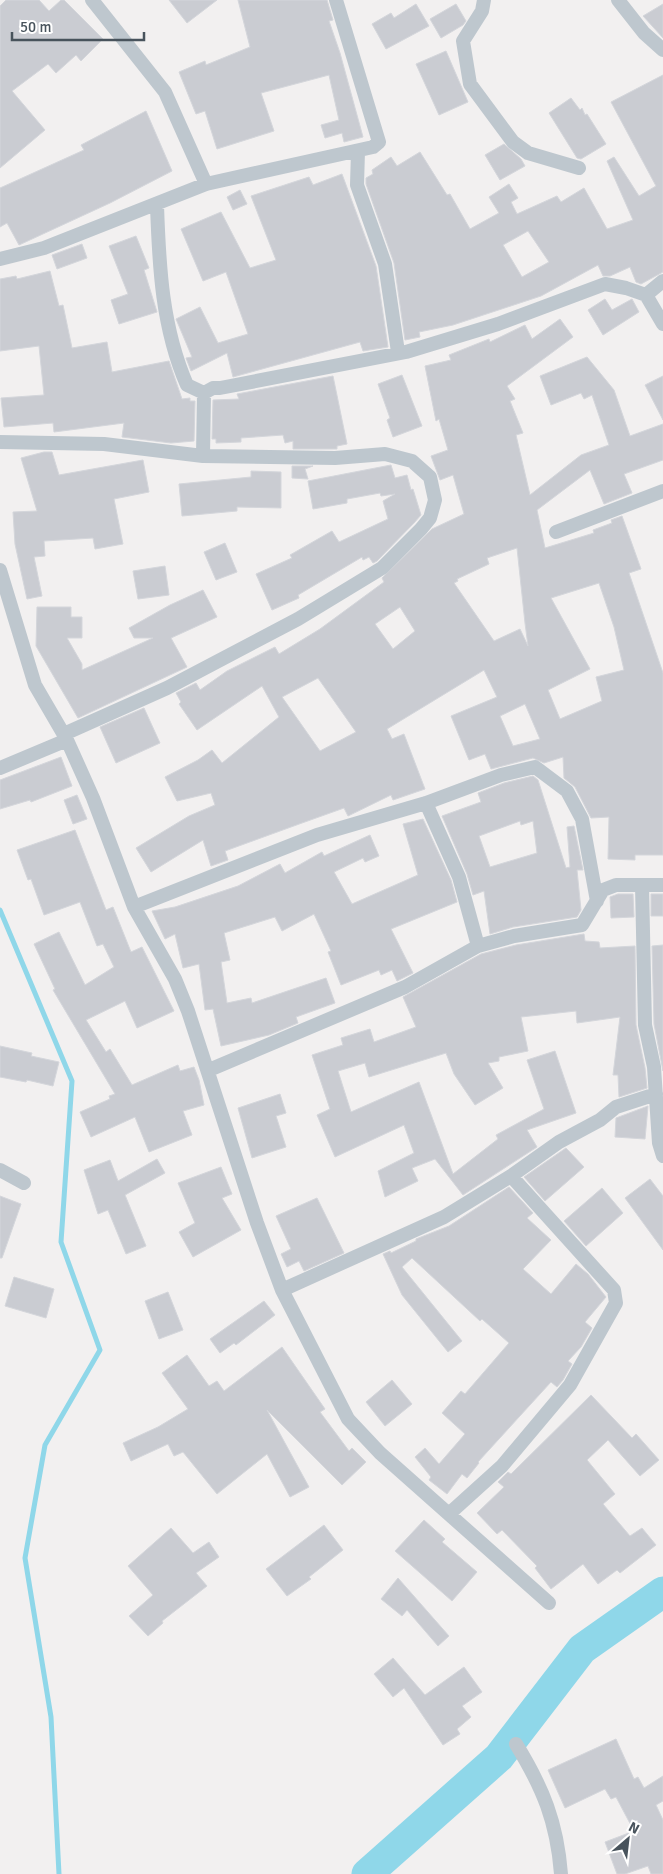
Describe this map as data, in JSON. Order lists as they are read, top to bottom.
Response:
{
  "scale_bar": "50 m",
  "north": "top right"
}
